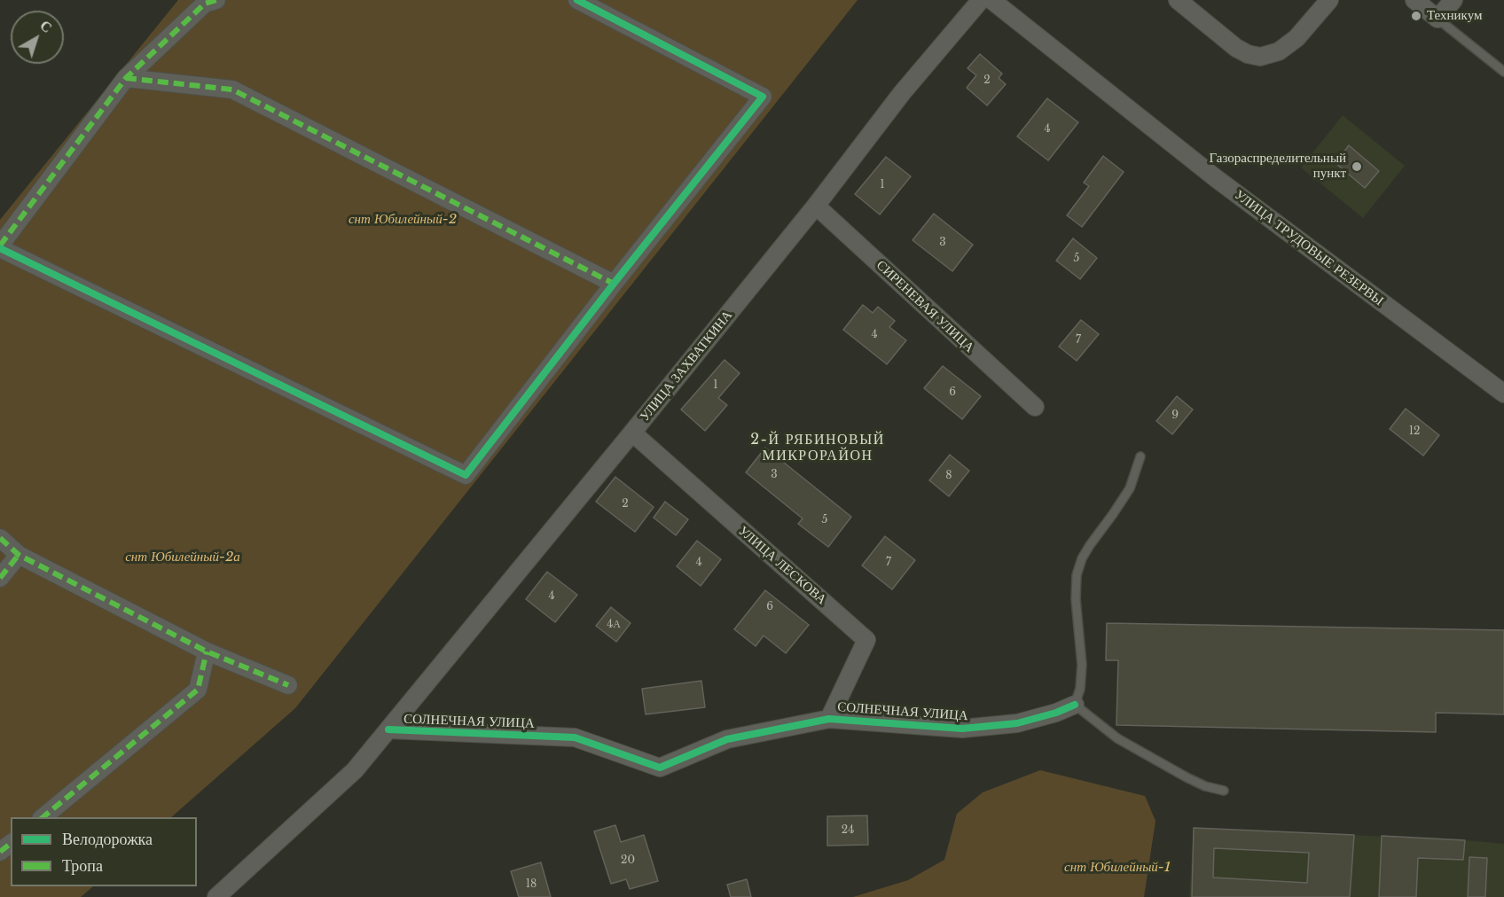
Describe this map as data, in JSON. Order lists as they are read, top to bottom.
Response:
{
  "streets": {
    "street": [
      "УЛИЦА ТРУДОВЫЕ РЕЗЕРВЫ",
      "СИРЕНЕВАЯ УЛИЦА",
      "УЛИЦА ЗАХВАТКИНА",
      "УЛИЦА ЛЕСКОВА",
      "СОЛНЕЧНАЯ УЛИЦА"
    ]
  },
  "crossings": [
    ["СИРЕНЕВАЯ УЛИЦА", "УЛИЦА ЗАХВАТКИНА"],
    ["УЛИЦА ЗАХВАТКИНА", "УЛИЦА ЛЕСКОВА"],
    ["УЛИЦА ЗАХВАТКИНА", "СОЛНЕЧНАЯ УЛИЦА"],
    ["УЛИЦА ЛЕСКОВА", "СОЛНЕЧНАЯ УЛИЦА"]
  ],
  "districts": ["2-Й РЯБИНОВЫЙ МИКРОРАЙОН"],
  "parks": ["снт Юбилейный-2", "снт Юбилейный-2а", "снт Юбилейный-1"],
  "places": ["Техникум", "Газораспределительный пункт"],
  "house_numbers": [
    "2",
    "4",
    "1",
    "3",
    "5",
    "4",
    "7",
    "1",
    "6",
    "9",
    "12",
    "3",
    "8",
    "2",
    "5",
    "4",
    "7",
    "4",
    "6",
    "4А",
    "24",
    "20",
    "18"
  ],
  "legend": ["Велодорожка", "Тропа"],
  "north": "top right"
}
